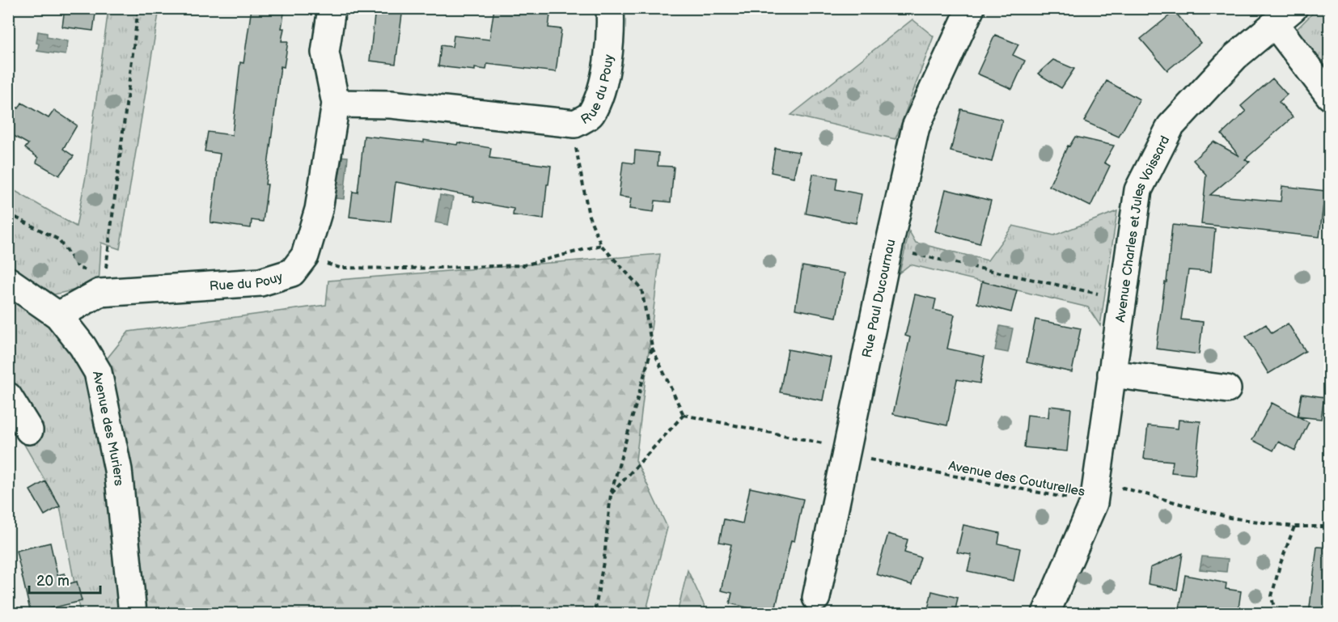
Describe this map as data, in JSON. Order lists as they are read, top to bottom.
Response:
{
  "streets": {
    "street": [
      "Rue du Pouy",
      "Avenue Charles et Jules Voissard",
      "Rue Paul Ducournau",
      "Avenue des Muriers"
    ],
    "path": ["Avenue des Couturelles"]
  },
  "crossings": [
    ["Rue du Pouy", "Avenue des Muriers"],
    ["Avenue Charles et Jules Voissard", "Avenue des Couturelles"],
    ["Rue Paul Ducournau", "Avenue des Couturelles"]
  ],
  "scale_bar": "20 m"
}
